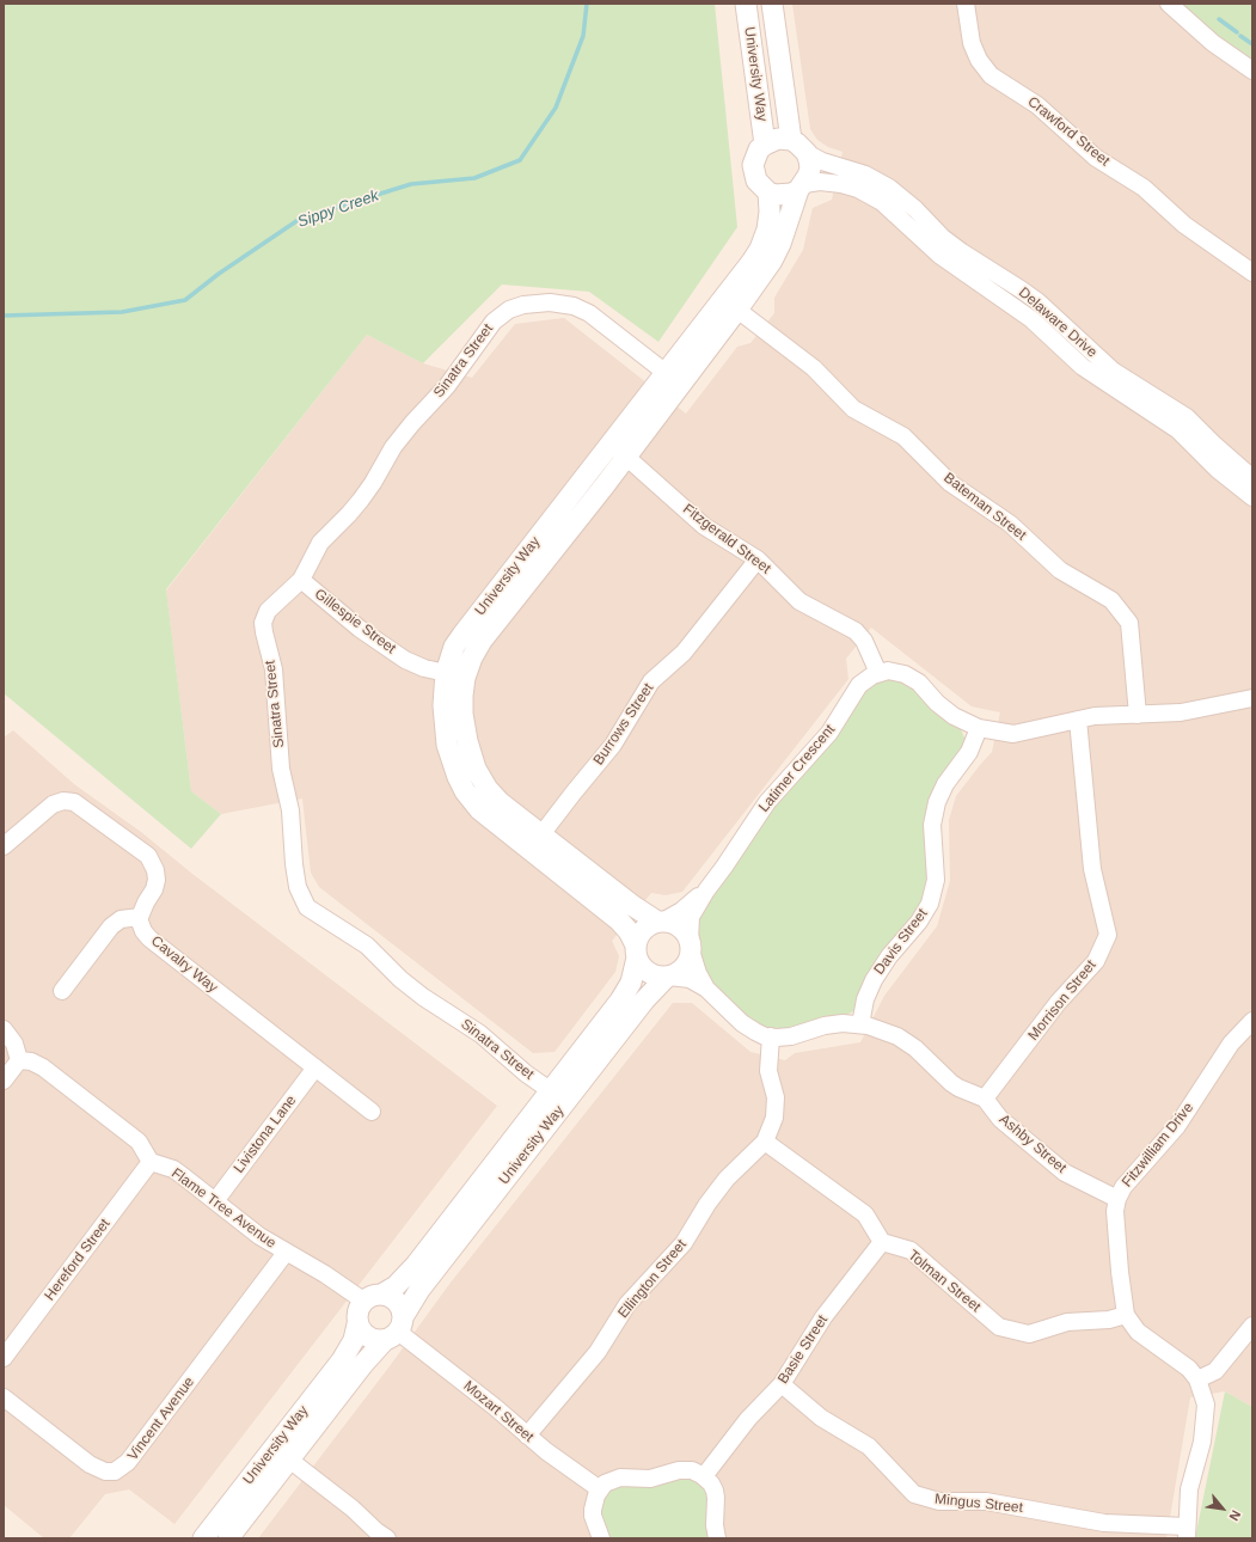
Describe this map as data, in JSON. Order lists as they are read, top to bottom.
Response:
{
  "streets": {
    "street": [
      "University Way",
      "Crawford Street",
      "Delaware Drive",
      "Sinatra Street",
      "Bateman Street",
      "Fitzgerald Street",
      "Gillespie Street",
      "Burrows Street",
      "Latimer Crescent",
      "Davis Street",
      "Cavalry Way",
      "Morrison Street",
      "Livistona Lane",
      "Ashby Street",
      "Fitzwilliam Drive",
      "Flame Tree Avenue",
      "Hereford Street",
      "Ellington Street",
      "Tolman Street",
      "Basie Street",
      "Mozart Street",
      "Vincent Avenue",
      "Mingus Street"
    ]
  },
  "crossings": [
    ["University Way", "Delaware Drive"],
    ["University Way", "Sinatra Street"],
    ["University Way", "Bateman Street"],
    ["University Way", "Fitzgerald Street"],
    ["University Way", "Gillespie Street"],
    ["University Way", "Burrows Street"],
    ["University Way", "Latimer Crescent"],
    ["University Way", "Flame Tree Avenue"],
    ["University Way", "Mozart Street"],
    ["Sinatra Street", "Gillespie Street"],
    ["Fitzgerald Street", "Burrows Street"],
    ["Fitzgerald Street", "Latimer Crescent"],
    ["Cavalry Way", "Livistona Lane"],
    ["Morrison Street", "Ashby Street"],
    ["Livistona Lane", "Flame Tree Avenue"],
    ["Ashby Street", "Fitzwilliam Drive"],
    ["Fitzwilliam Drive", "Tolman Street"],
    ["Flame Tree Avenue", "Hereford Street"],
    ["Flame Tree Avenue", "Mozart Street"],
    ["Flame Tree Avenue", "Vincent Avenue"],
    ["Ellington Street", "Mozart Street"],
    ["Tolman Street", "Basie Street"],
    ["Basie Street", "Mingus Street"]
  ],
  "water": ["Sippy Creek"],
  "north": "bottom right"
}
